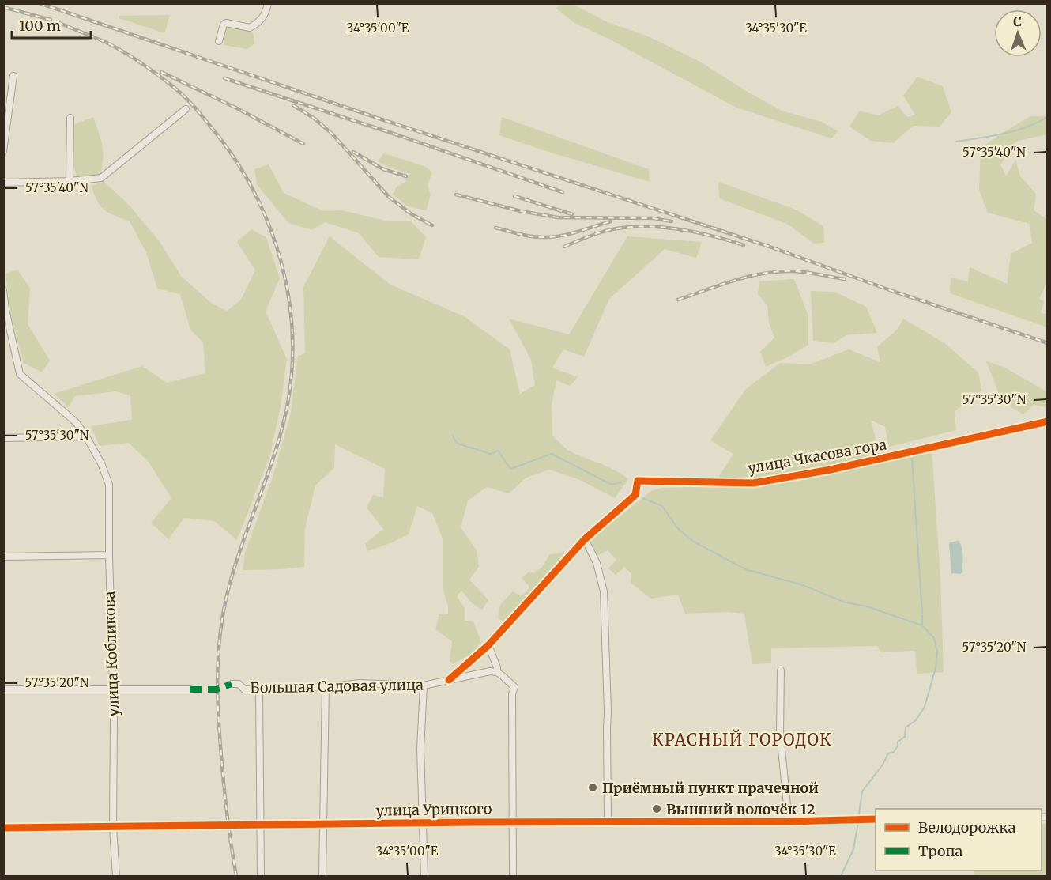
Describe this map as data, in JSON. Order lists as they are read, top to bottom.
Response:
{
  "streets": {
    "street": [
      "улица Чкасова гора",
      "улица Кобликова",
      "Большая Садовая улица",
      "улица Урицкого"
    ]
  },
  "crossings": [
    ["улица Чкасова гора", "Большая Садовая улица"],
    ["улица Кобликова", "улица Урицкого"]
  ],
  "districts": ["КРАСНЫЙ ГОРОДОК"],
  "places": ["Приёмный пункт прачечной", "Вышний волочёк 12"],
  "legend": ["Велодорожка", "Тропа"],
  "scale_bar": "100 m",
  "north": "top",
  "coordinates": [
    "34°35'00\"E",
    "34°35'30\"E",
    "57°35'40\"N",
    "57°35'30\"N",
    "57°35'20\"N"
  ]
}
